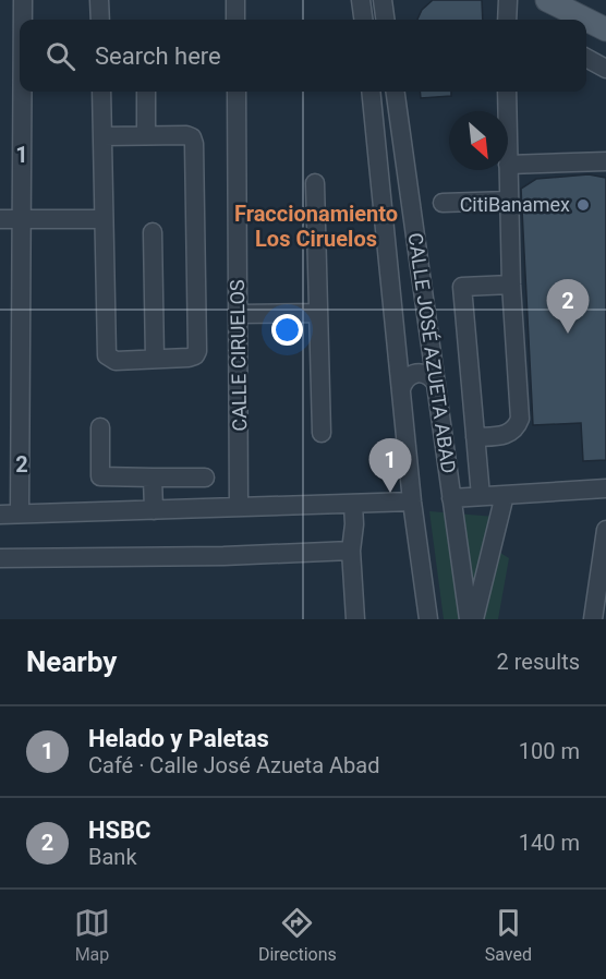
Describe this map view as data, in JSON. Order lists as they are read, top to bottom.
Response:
{
  "streets": {
    "street": ["CALLE JOSÉ AZUETA ABAD", "CALLE CIRUELOS"]
  },
  "districts": ["Fraccionamiento Los Ciruelos"],
  "places": ["CitiBanamex"],
  "north": "bottom right",
  "page": {
    "search": "Search here",
    "pins": ["2", "1"],
    "heading": ["Nearby", "2 results"],
    "list": [
      {
        "mark": "1",
        "name": "Helado y Paletas",
        "note": "Café · Calle José Azueta Abad",
        "value": "100 m"
      },
      {
        "mark": "2",
        "name": "HSBC",
        "note": "Bank",
        "value": "140 m"
      }
    ],
    "nav": ["Map", "Directions", "Saved"]
  },
  "grid": {
    "rows": ["1", "2"]
  }
}
